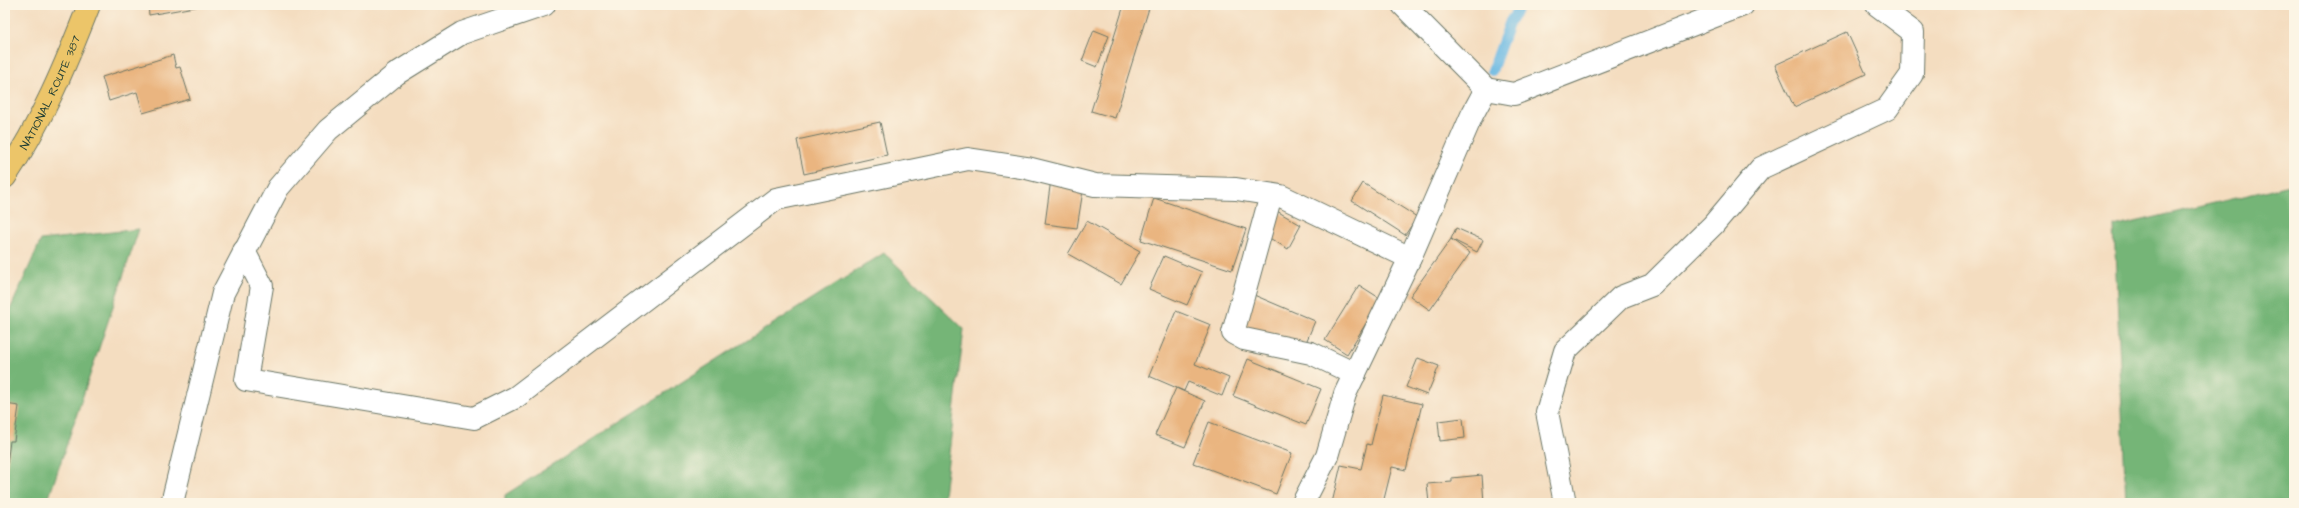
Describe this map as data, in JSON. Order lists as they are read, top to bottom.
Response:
{
  "streets": {
    "highway": ["NATIONAL ROUTE 387"]
  }
}
